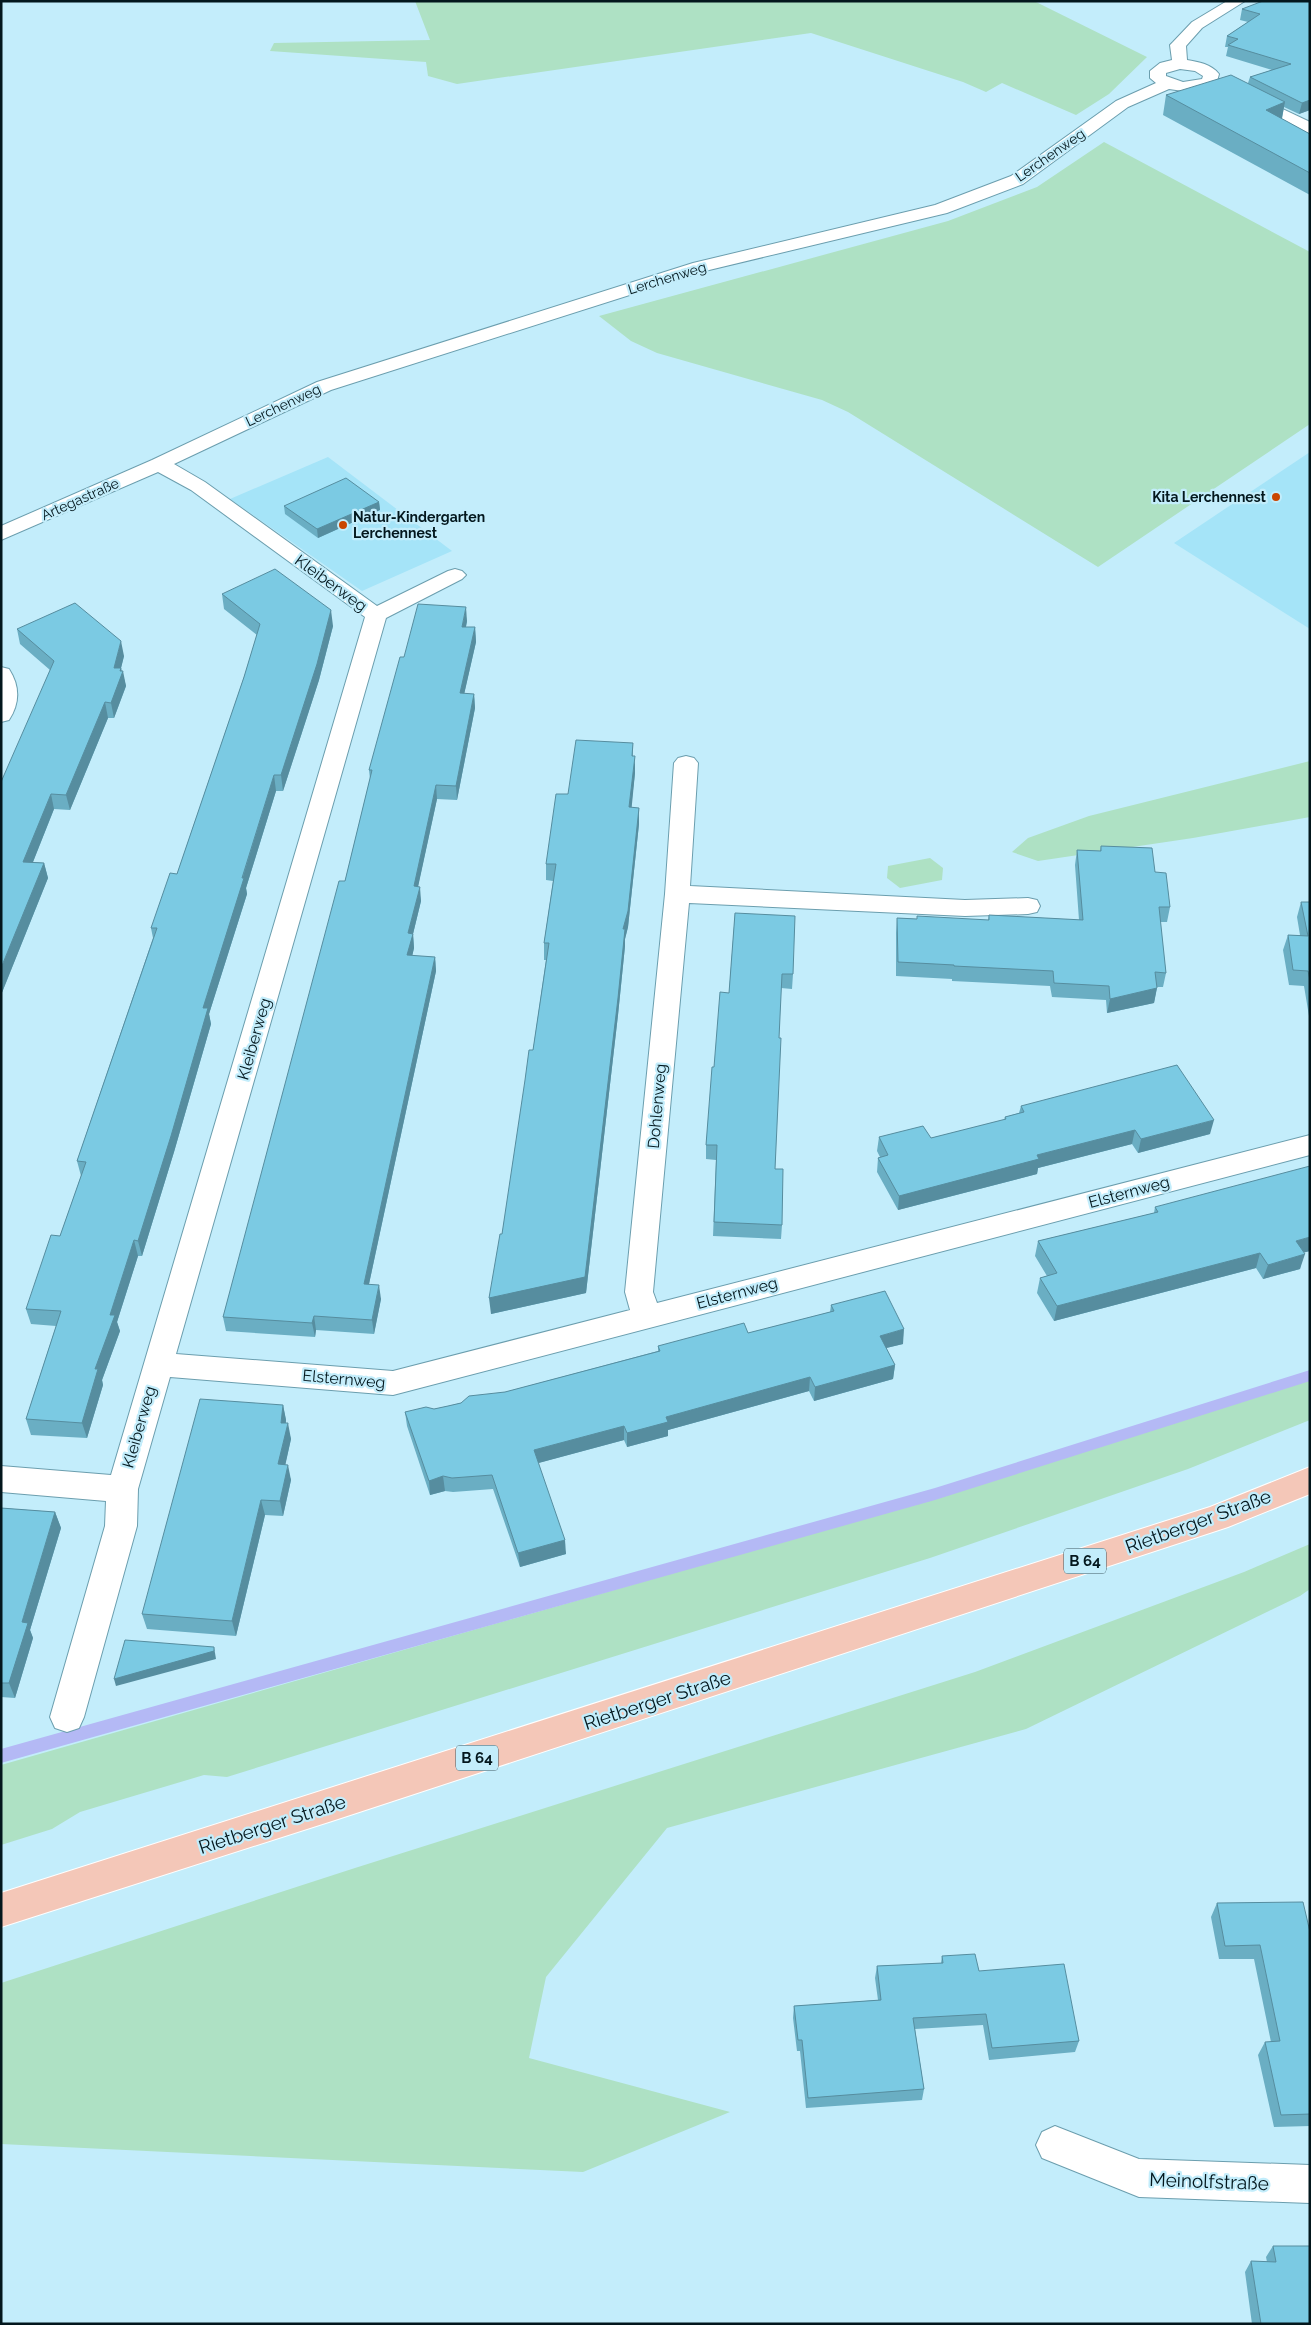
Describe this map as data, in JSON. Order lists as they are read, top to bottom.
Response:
{
  "streets": {
    "main road": ["Rietberger Straße", "B 64"],
    "street": [
      "Lerchenweg",
      "Artegastraße",
      "Kleiberweg",
      "Dohlenweg",
      "Elsternweg",
      "Meinolfstraße"
    ]
  },
  "crossings": [
    ["Lerchenweg", "Artegastraße"],
    ["Lerchenweg", "Kleiberweg"],
    ["Artegastraße", "Kleiberweg"],
    ["Kleiberweg", "Elsternweg"],
    ["Dohlenweg", "Elsternweg"]
  ],
  "places": ["Kita Lerchennest", "Natur-Kindergarten Lerchennest"]
}
